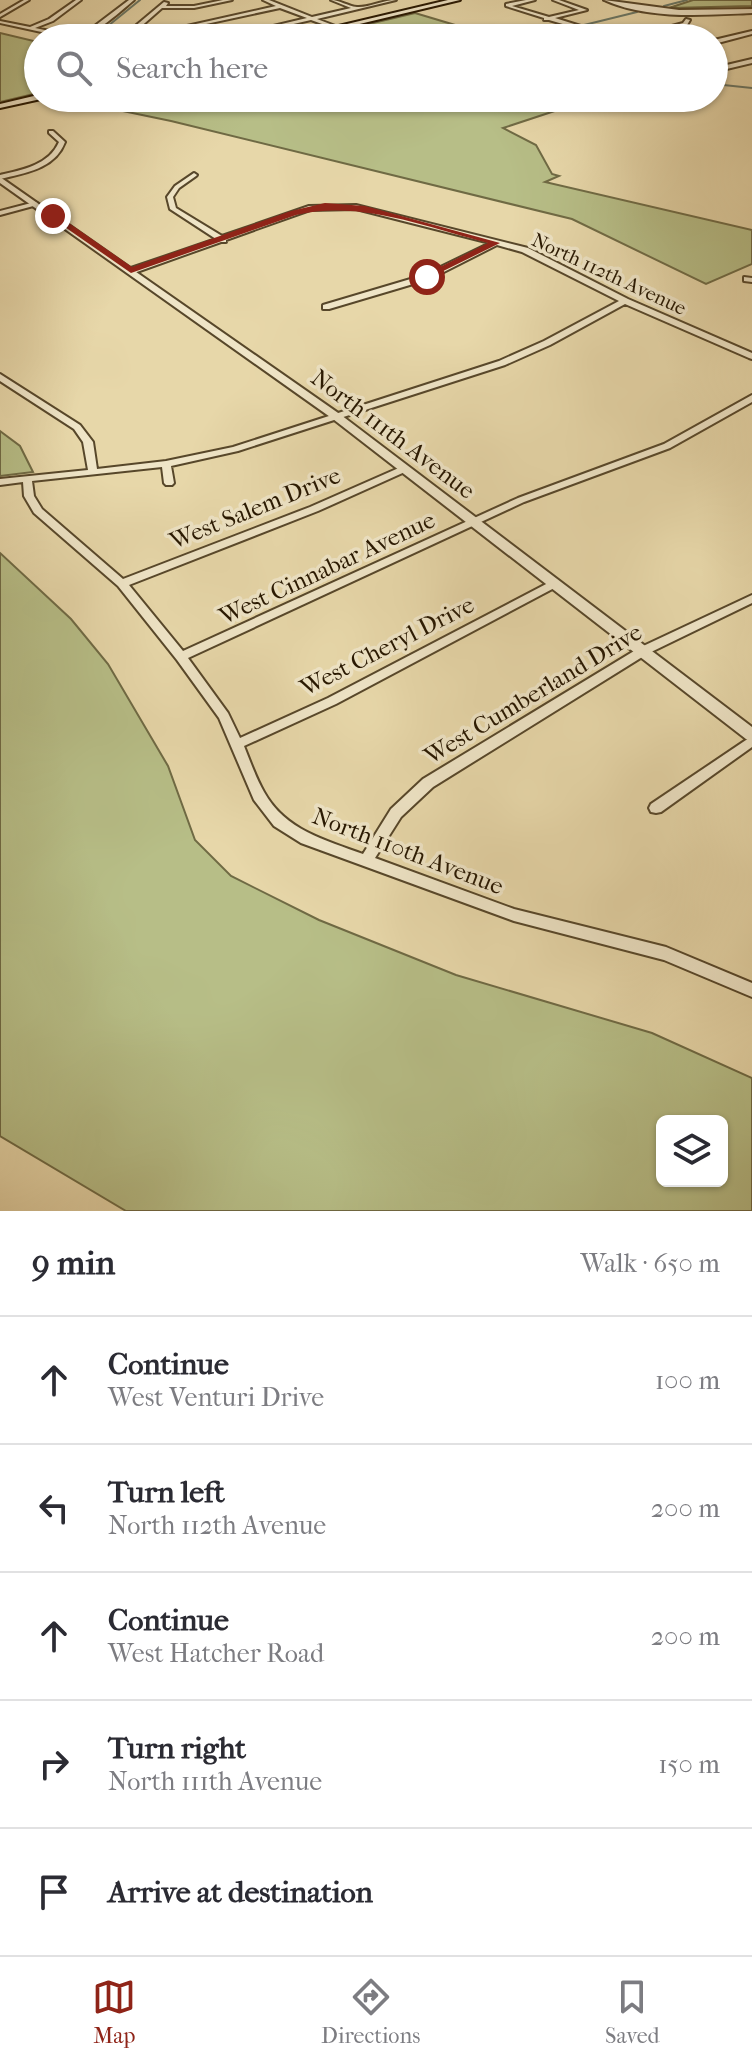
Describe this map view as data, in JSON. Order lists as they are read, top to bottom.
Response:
{
  "streets": {
    "street": [
      "North 112th Avenue",
      "North 111th Avenue",
      "West Salem Drive",
      "West Cinnabar Avenue",
      "West Cheryl Drive",
      "West Cumberland Drive",
      "North 110th Avenue"
    ]
  },
  "crossings": [
    ["North 112th Avenue", "North 111th Avenue"],
    ["North 111th Avenue", "West Salem Drive"],
    ["North 111th Avenue", "West Cinnabar Avenue"],
    ["North 111th Avenue", "West Cheryl Drive"],
    ["North 111th Avenue", "West Cumberland Drive"],
    ["West Salem Drive", "North 110th Avenue"],
    ["West Cinnabar Avenue", "North 110th Avenue"],
    ["West Cheryl Drive", "North 110th Avenue"],
    ["West Cumberland Drive", "North 110th Avenue"]
  ],
  "page": {
    "search": "Search here",
    "heading": ["9 min", "Walk · 650 m"],
    "list": [
      ["Continue", "West Venturi Drive", "100 m"],
      ["Turn left", "North 112th Avenue", "200 m"],
      ["Continue", "West Hatcher Road", "200 m"],
      ["Turn right", "North 111th Avenue", "150 m"],
      "Arrive at destination"
    ],
    "nav": ["Map", "Directions", "Saved"]
  }
}
